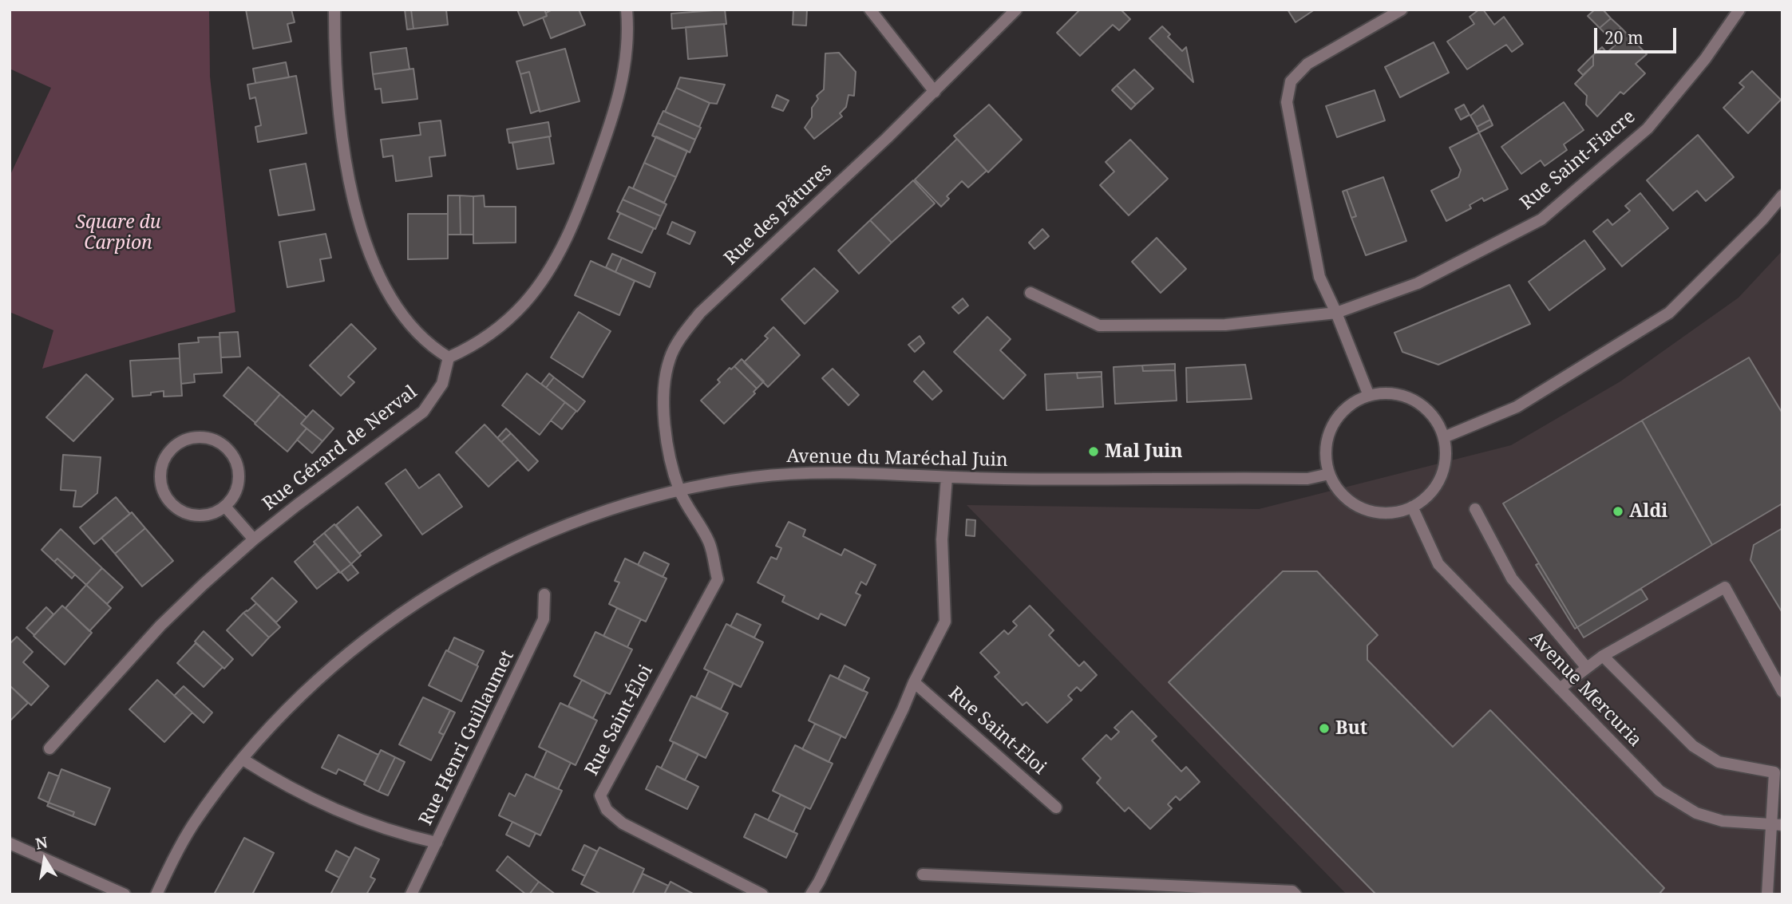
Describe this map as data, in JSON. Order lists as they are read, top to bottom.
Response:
{
  "streets": {
    "street": [
      "Rue Saint-Fiacre",
      "Rue des Pâtures",
      "Rue Gérard de Nerval",
      "Avenue du Maréchal Juin",
      "Avenue Mercuria",
      "Rue Saint-Éloi",
      "Rue Saint-Eloi",
      "Rue Henri Guillaumet"
    ]
  },
  "crossings": [
    ["Rue des Pâtures", "Avenue du Maréchal Juin"],
    ["Rue des Pâtures", "Rue Saint-Éloi"],
    ["Avenue du Maréchal Juin", "Avenue Mercuria"],
    ["Avenue du Maréchal Juin", "Rue Saint-Éloi"]
  ],
  "parks": ["Square du Carpion"],
  "places": ["Mal Juin", "Aldi", "But"],
  "scale_bar": "20 m",
  "north": "top"
}
